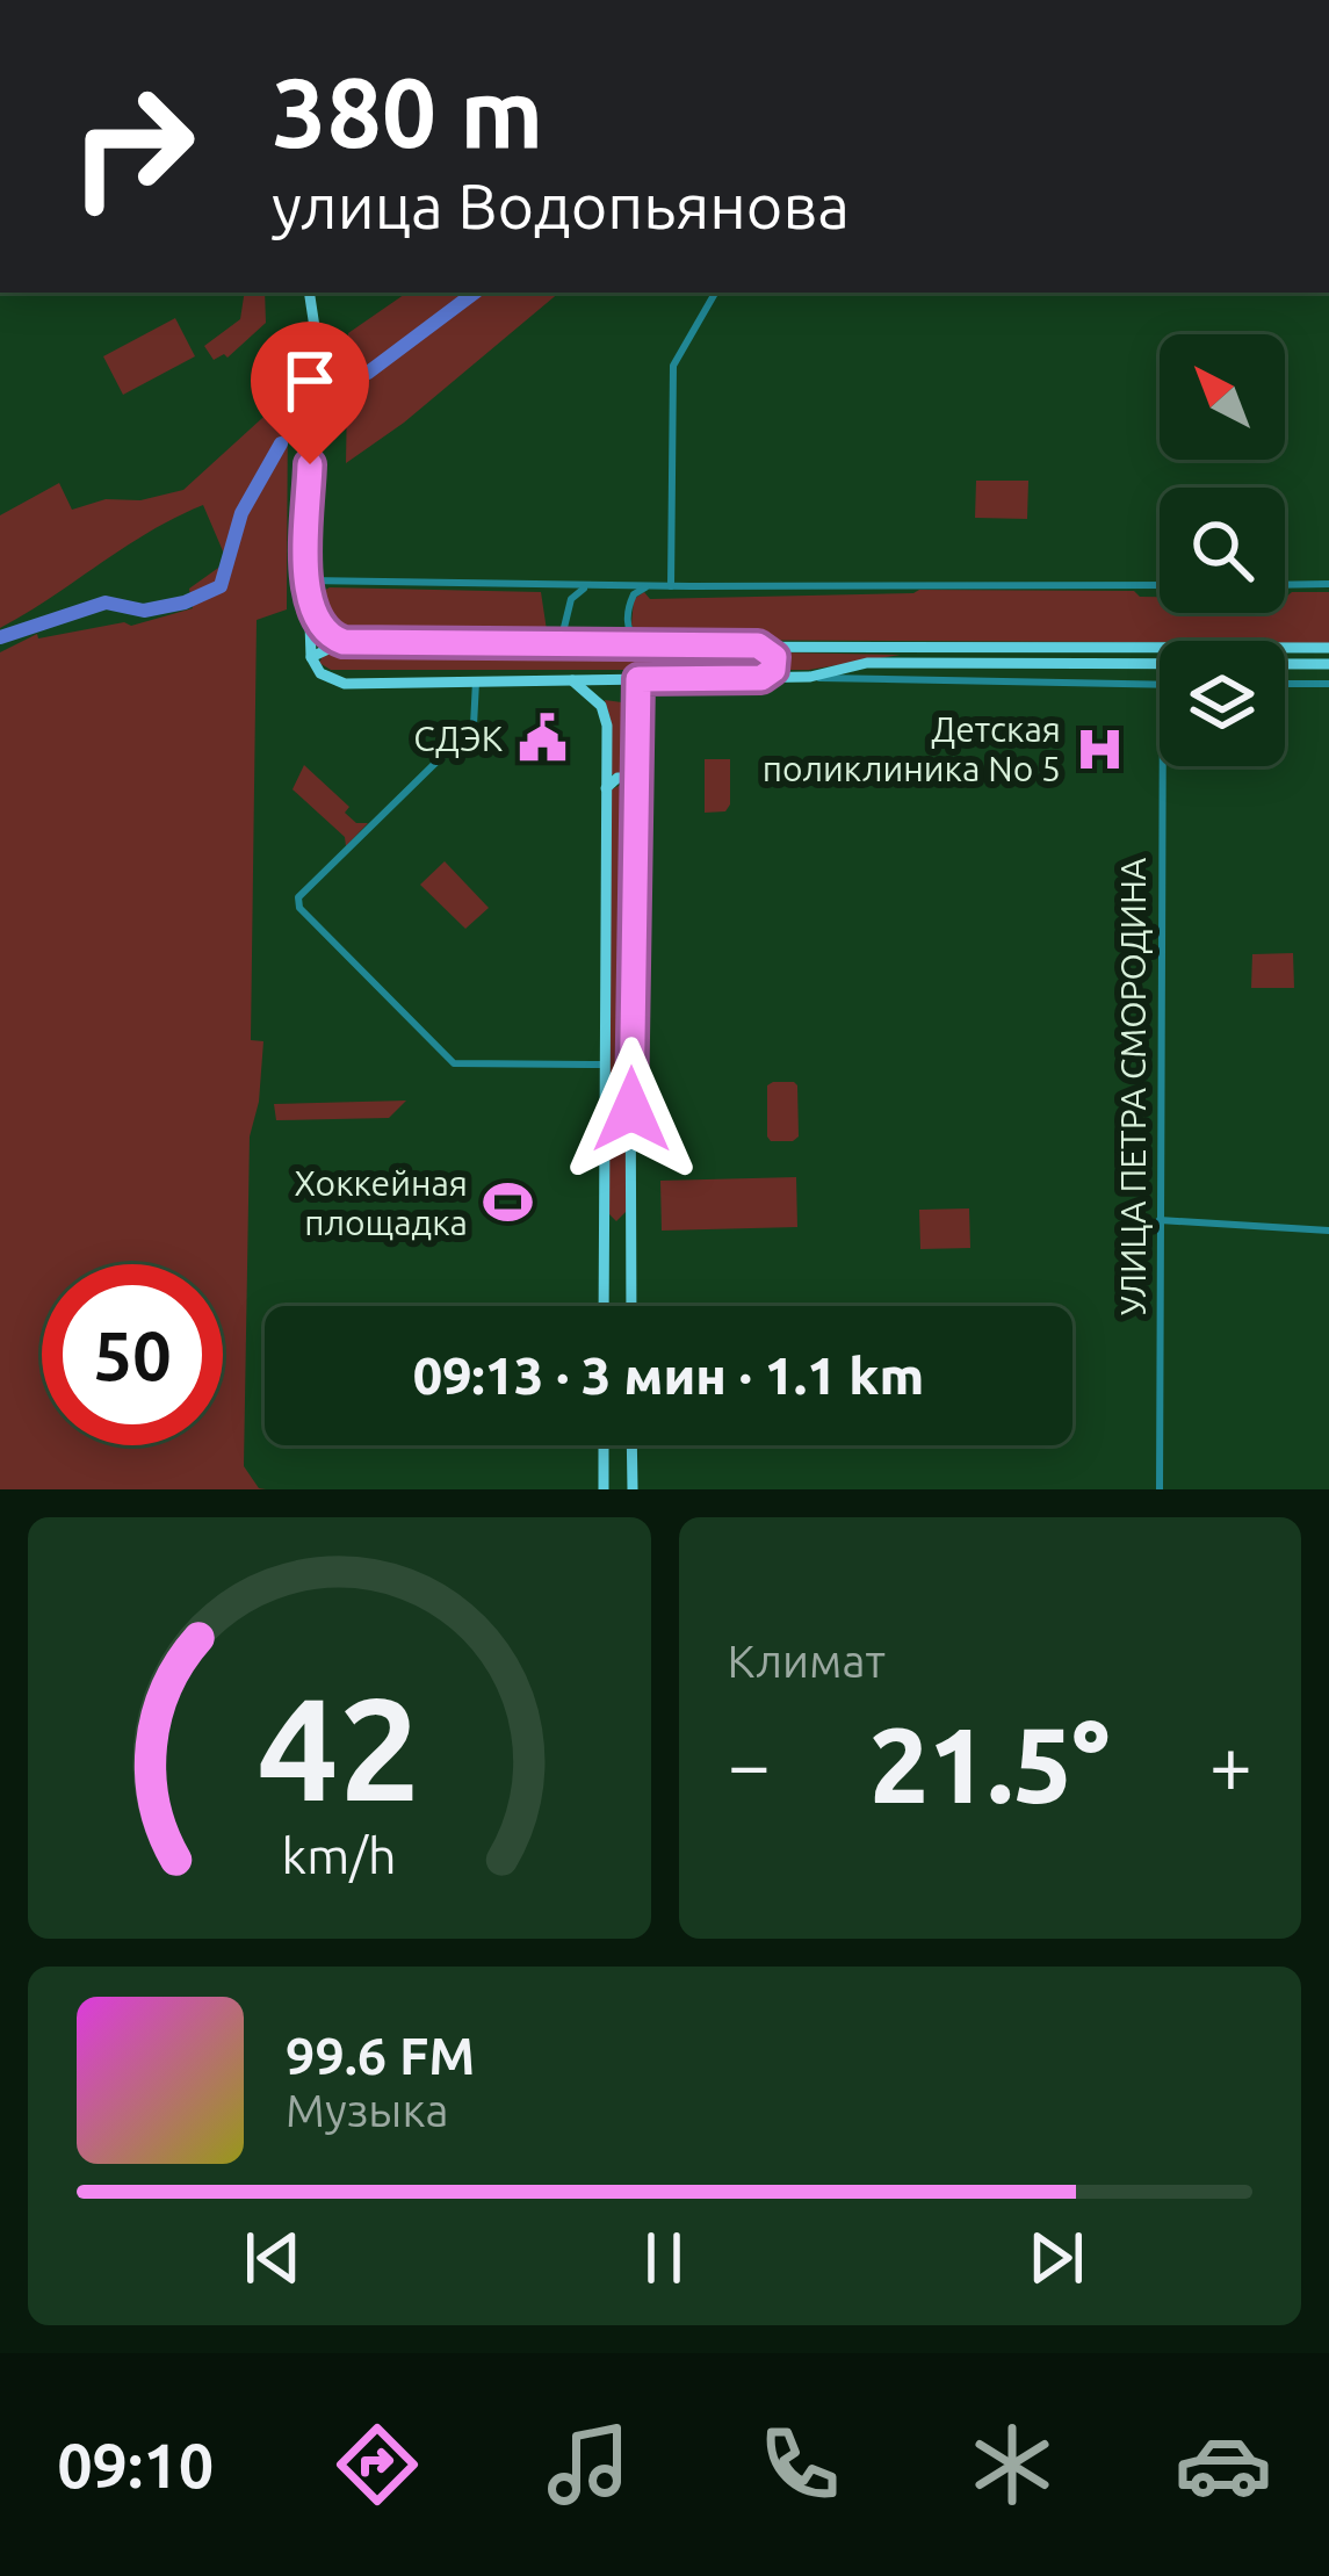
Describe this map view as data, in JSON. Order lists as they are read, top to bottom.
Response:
{
  "streets": {
    "street": ["УЛИЦА ПЕТРА СМОРОДИНА"]
  },
  "places": {
    "public building": ["СДЭК"],
    "hospital": ["Детская поликлиника No 5"],
    "sports": ["Хоккейная площадка"]
  },
  "north": "top left",
  "page": {
    "turn": ["380 m", "улица Водопьянова"],
    "limit": "50",
    "trip": "09:13 · 3 мин · 1.1 km",
    "tile": "Климат",
    "heat": ["−", "21.5°", "+"],
    "song": ["99.6 FM", "Музыка"],
    "tabs": "09:10",
    "gauge": ["42", "km/h"]
  }
}
